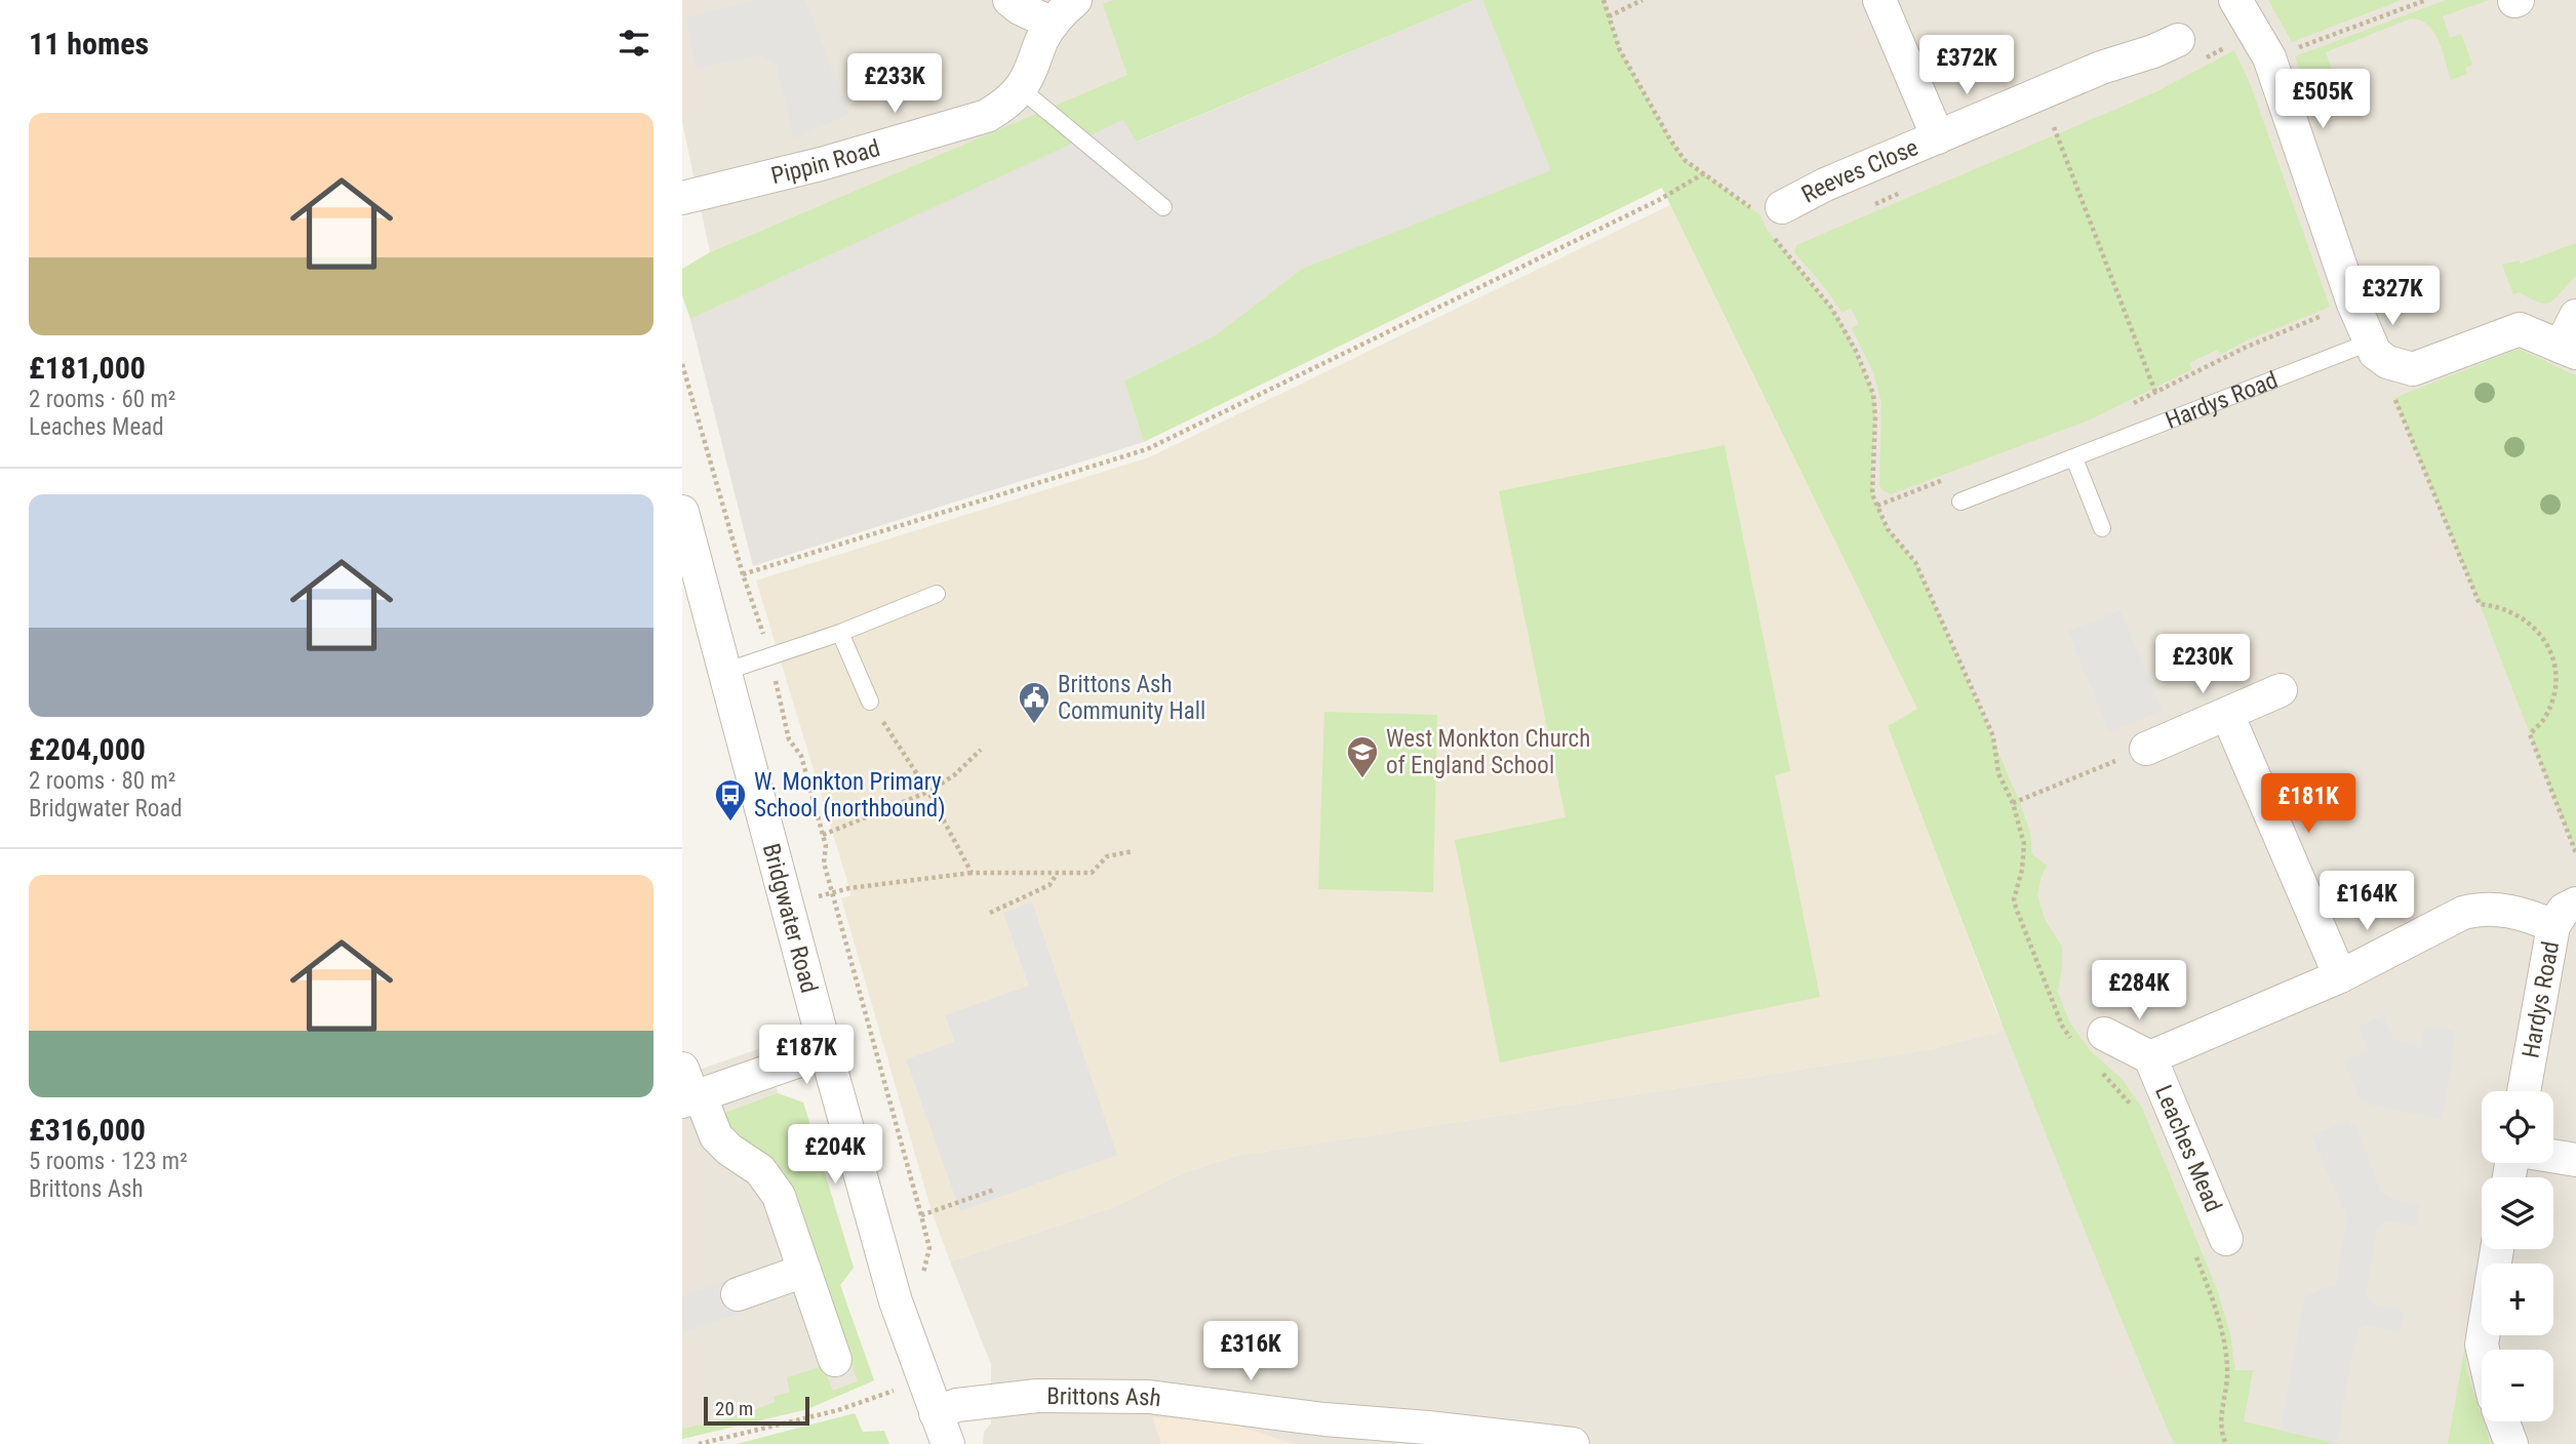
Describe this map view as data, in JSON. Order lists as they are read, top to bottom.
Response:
{
  "streets": {
    "street": [
      "Pippin Road",
      "Reeves Close",
      "Hardys Road",
      "Bridgwater Road",
      "Leaches Mead",
      "Brittons Ash"
    ]
  },
  "crossings": [
    ["Hardys Road", "Leaches Mead"],
    ["Bridgwater Road", "Brittons Ash"]
  ],
  "places": {
    "public building": ["Brittons Ash Community Hall"],
    "school or university": ["West Monkton Church of England School"],
    "bus stop": ["W. Monkton Primary School (northbound)"]
  },
  "scale_bar": "20 m",
  "page": {
    "heading": "11 homes",
    "price": [
      "£372K",
      "£233K",
      "£505K",
      "£327K",
      "£230K",
      "£181K",
      "£164K",
      "£284K",
      "£187K",
      "£204K",
      "£316K"
    ],
    "list": [
      {
        "name": "£181,000",
        "note": "2 rooms · 60 m² · Leaches Mead"
      },
      {
        "name": "£204,000",
        "note": "2 rooms · 80 m² · Bridgwater Road"
      },
      {
        "name": "£316,000",
        "note": "5 rooms · 123 m² · Brittons Ash"
      }
    ],
    "map_buttons": ["+", "−"],
    "scale": "20 m"
  }
}
